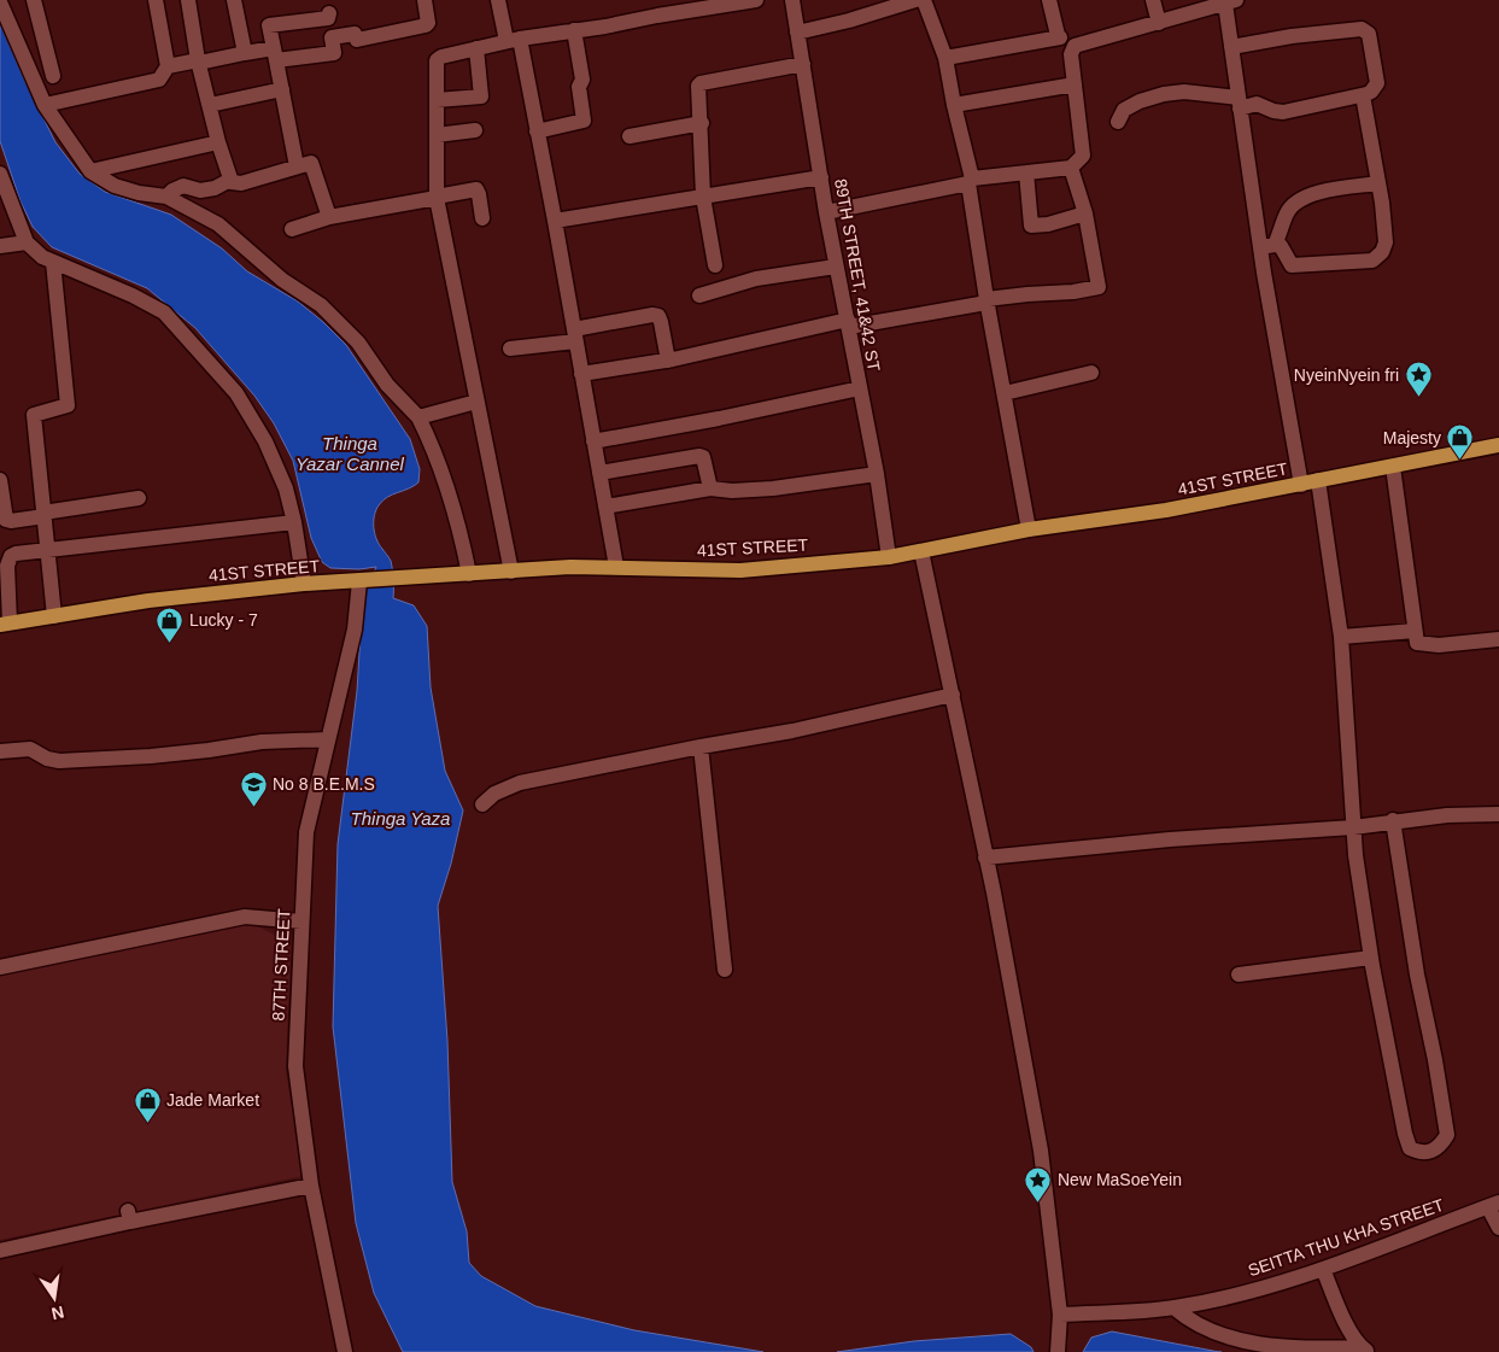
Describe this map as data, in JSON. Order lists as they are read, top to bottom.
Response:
{
  "streets": {
    "main road": ["41ST STREET"],
    "street": ["89TH STREET, 41&42 ST", "87TH STREET", "SEITTA THU KHA STREET"]
  },
  "crossings": [
    ["89TH STREET, 41&42 ST", "41ST STREET"],
    ["41ST STREET", "87TH STREET"]
  ],
  "water": ["Thinga Yazar Cannel", "Thinga Yaza"],
  "places": {
    "place": ["NyeinNyein fri", "New MaSoeYein"],
    "shop": ["Majesty", "Lucky - 7", "Jade Market"],
    "school or university": ["No 8 B.E.M.S"]
  },
  "north": "bottom"
}
